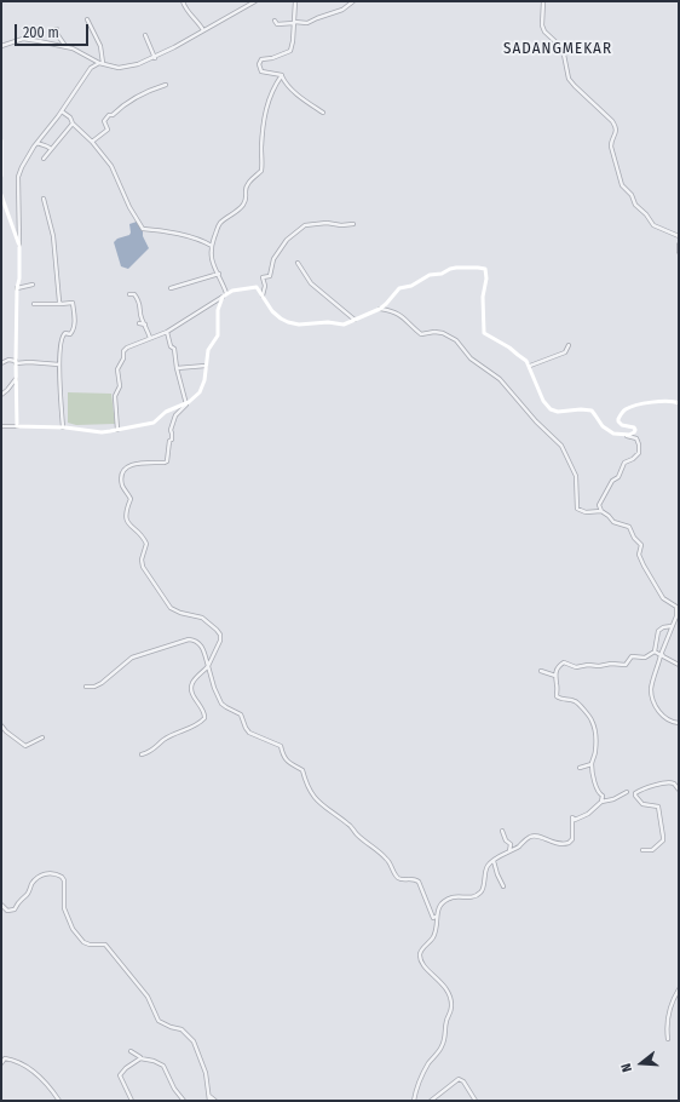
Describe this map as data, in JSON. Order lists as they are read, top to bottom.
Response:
{
  "districts": ["SADANGMEKAR"],
  "scale_bar": "200 m",
  "north": "left"
}
